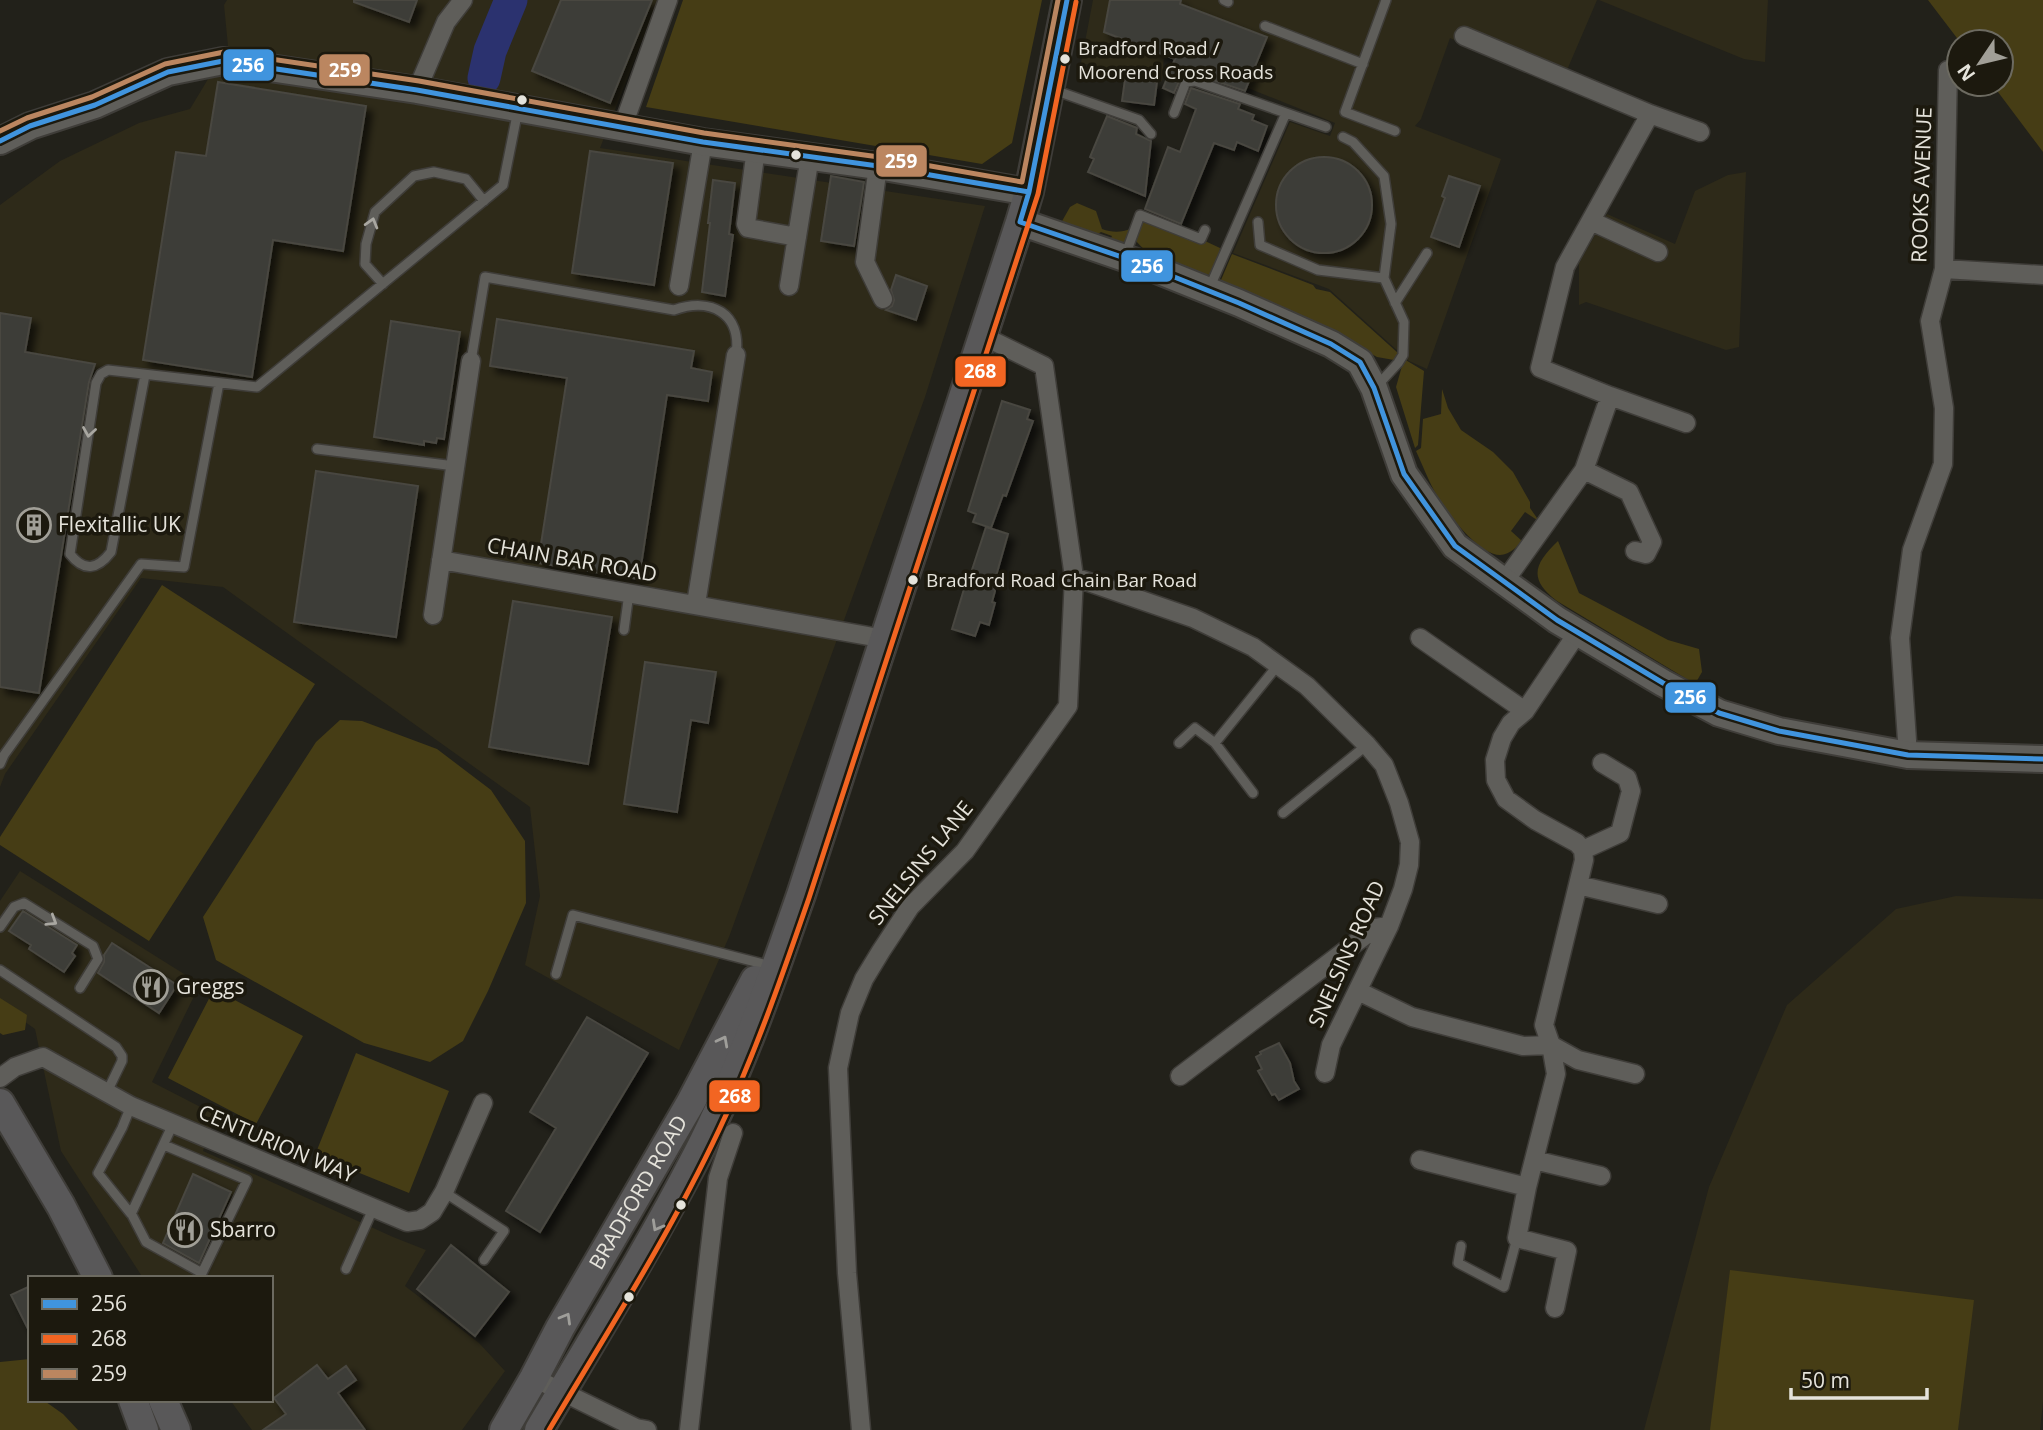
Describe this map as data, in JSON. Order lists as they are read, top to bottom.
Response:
{
  "streets": {
    "main road": ["BRADFORD ROAD"],
    "street": [
      "ROOKS AVENUE",
      "CHAIN BAR ROAD",
      "SNELSINS LANE",
      "SNELSINS ROAD",
      "CENTURION WAY"
    ]
  },
  "crossings": [
    ["CHAIN BAR ROAD", "BRADFORD ROAD"],
    ["SNELSINS LANE", "SNELSINS ROAD"],
    ["SNELSINS LANE", "BRADFORD ROAD"]
  ],
  "places": {
    "other": ["Bradford Road / Moorend Cross Roads", "Bradford Road Chain Bar Road"],
    "building": ["Flexitallic UK"],
    "restaurant": ["Greggs", "Sbarro"]
  },
  "lines": ["transit line 256", "transit line 259", "transit line 268"],
  "legend": ["256", "268", "259"],
  "scale_bar": "50 m",
  "north": "bottom left"
}
